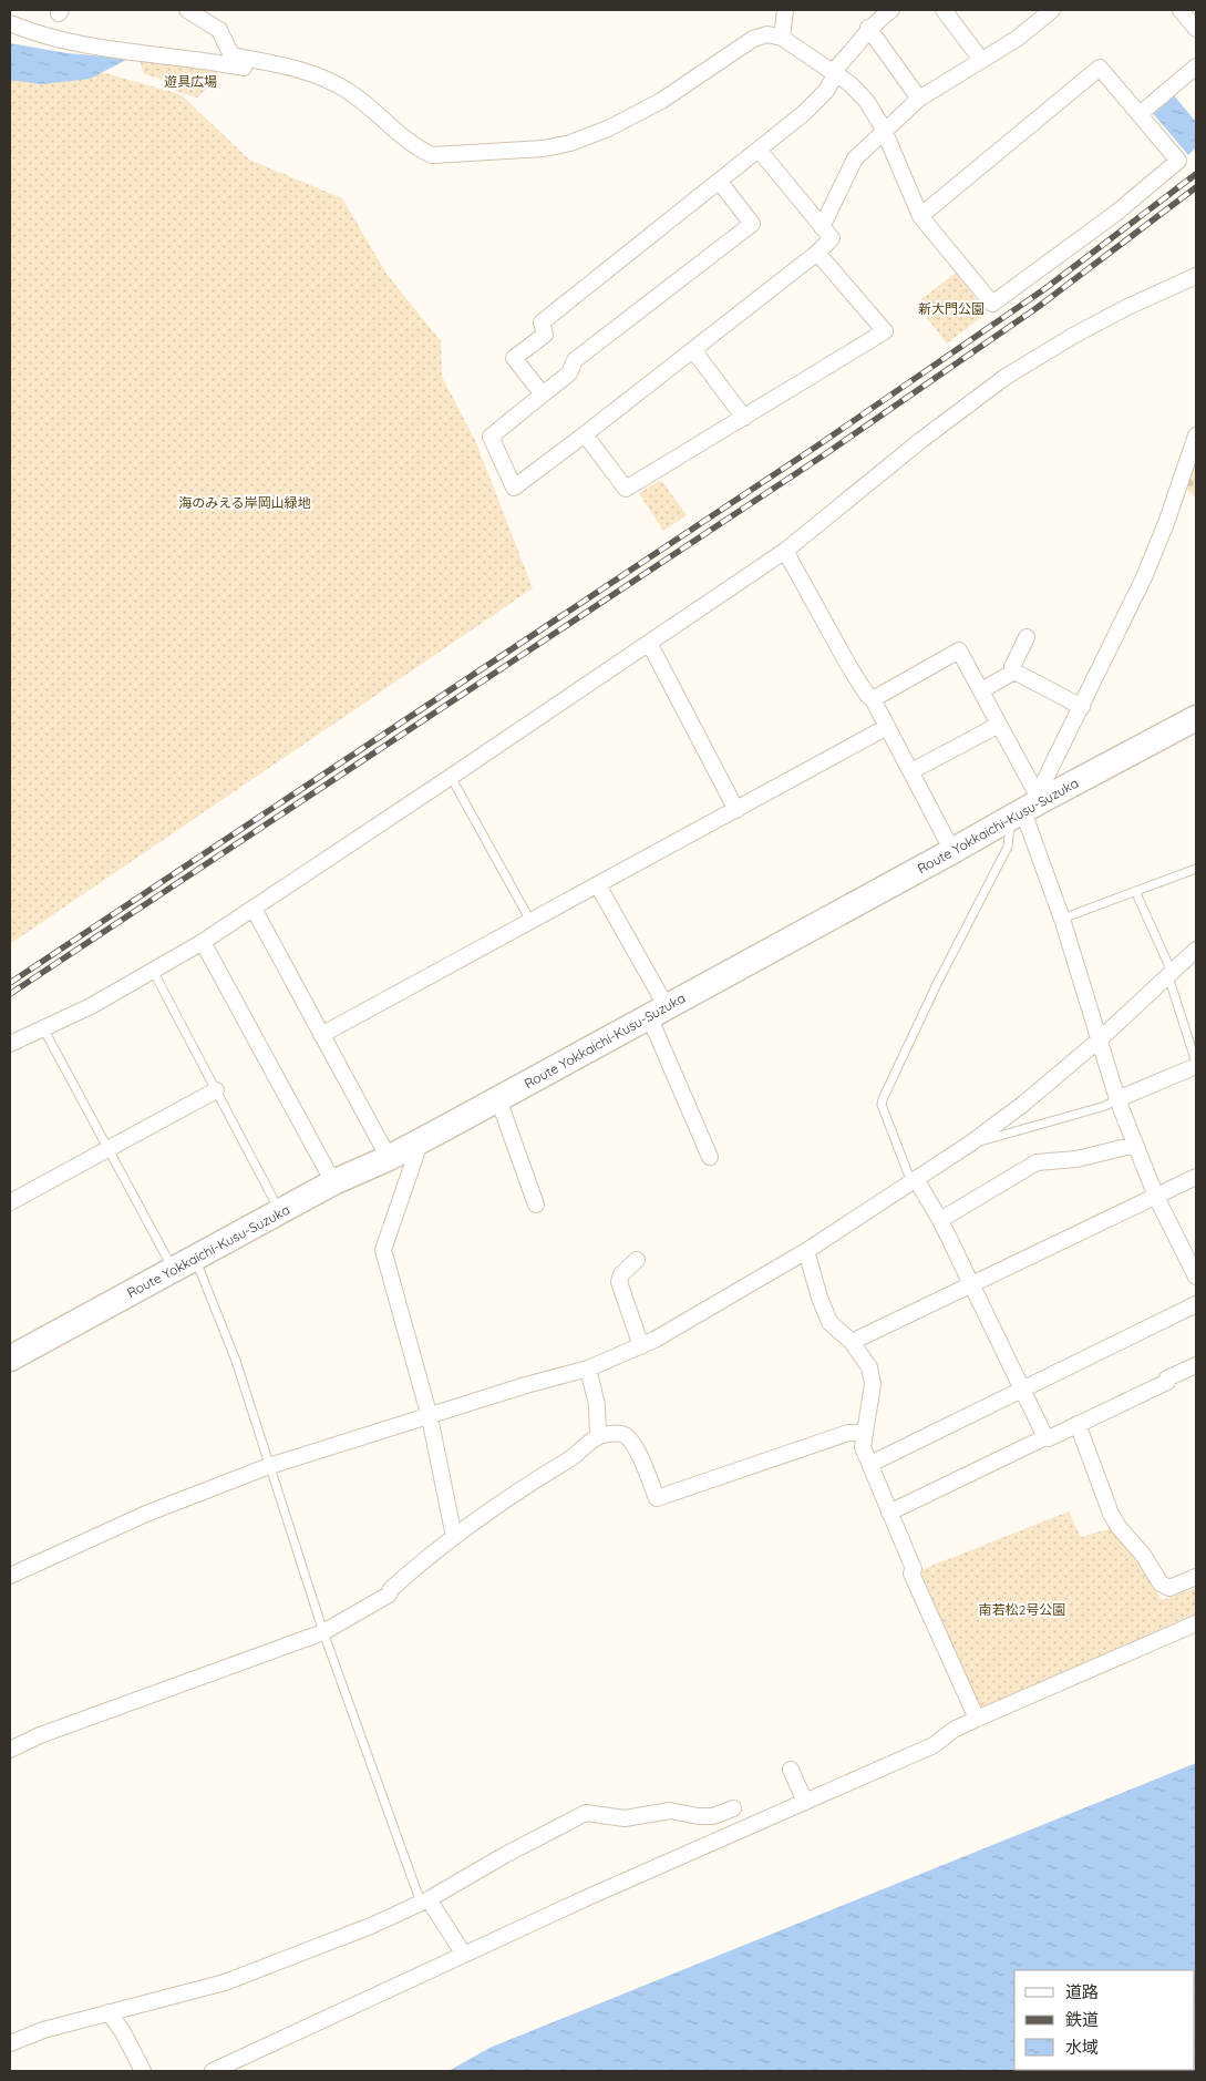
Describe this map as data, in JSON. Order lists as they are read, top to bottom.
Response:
{
  "streets": {
    "main road": ["Route Yokkaichi-Kusu-Suzuka"]
  },
  "parks": [
    "遊具広場",
    "新大門公園",
    "海のみえる岸岡山緑地",
    "南若松2号公園"
  ],
  "legend": ["道路", "鉄道", "水域"]
}
